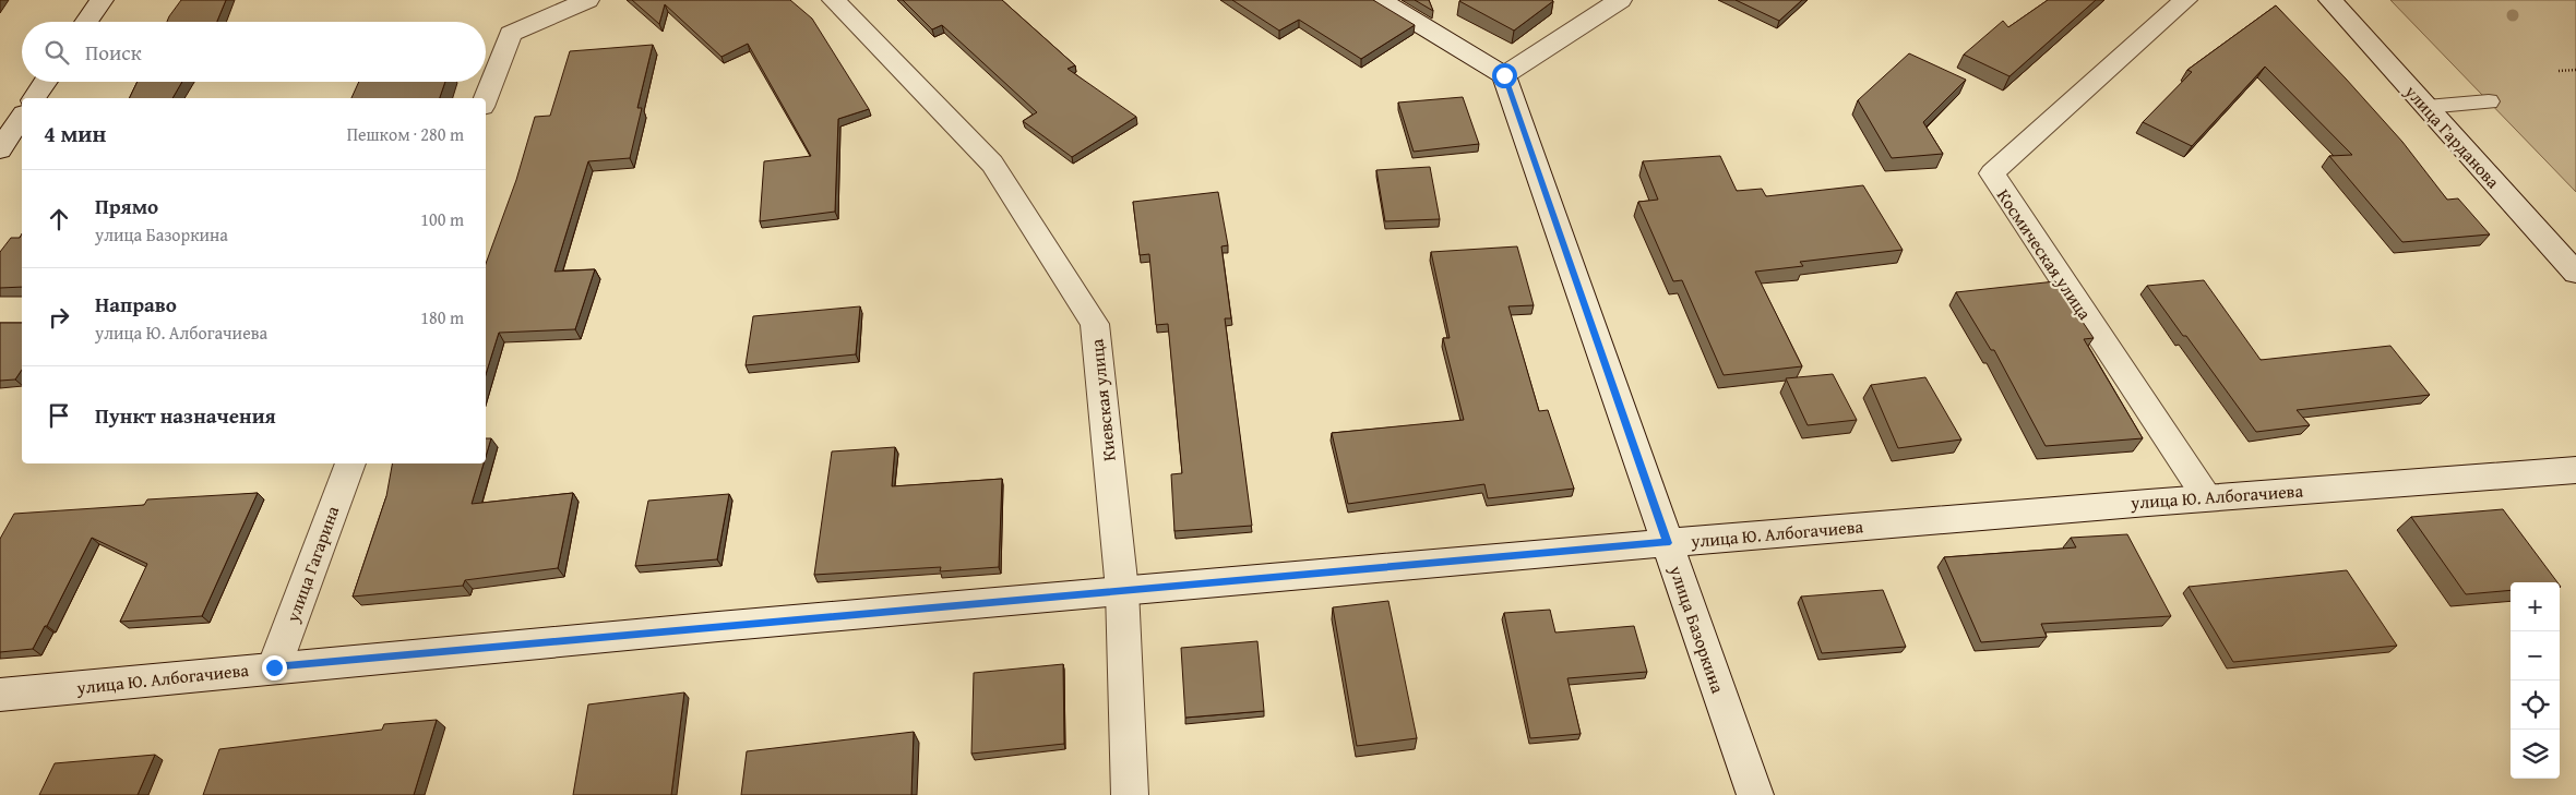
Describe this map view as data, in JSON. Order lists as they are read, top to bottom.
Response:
{
  "streets": {
    "street": [
      "улица Гарданова",
      "Космическая улица",
      "Киевская улица",
      "улица Ю. Албогачиева",
      "улица Гагарина",
      "улица Базоркина"
    ]
  },
  "crossings": [
    ["Космическая улица", "улица Ю. Албогачиева"],
    ["Киевская улица", "улица Ю. Албогачиева"],
    ["улица Ю. Албогачиева", "улица Гагарина"],
    ["улица Ю. Албогачиева", "улица Базоркина"]
  ],
  "page": {
    "search": "Поиск",
    "heading": ["4 мин", "Пешком · 280 m"],
    "list": [
      ["Прямо", "улица Базоркина", "100 m"],
      ["Направо", "улица Ю. Албогачиева", "180 m"],
      "Пункт назначения"
    ],
    "map_buttons": ["+", "−"]
  }
}
